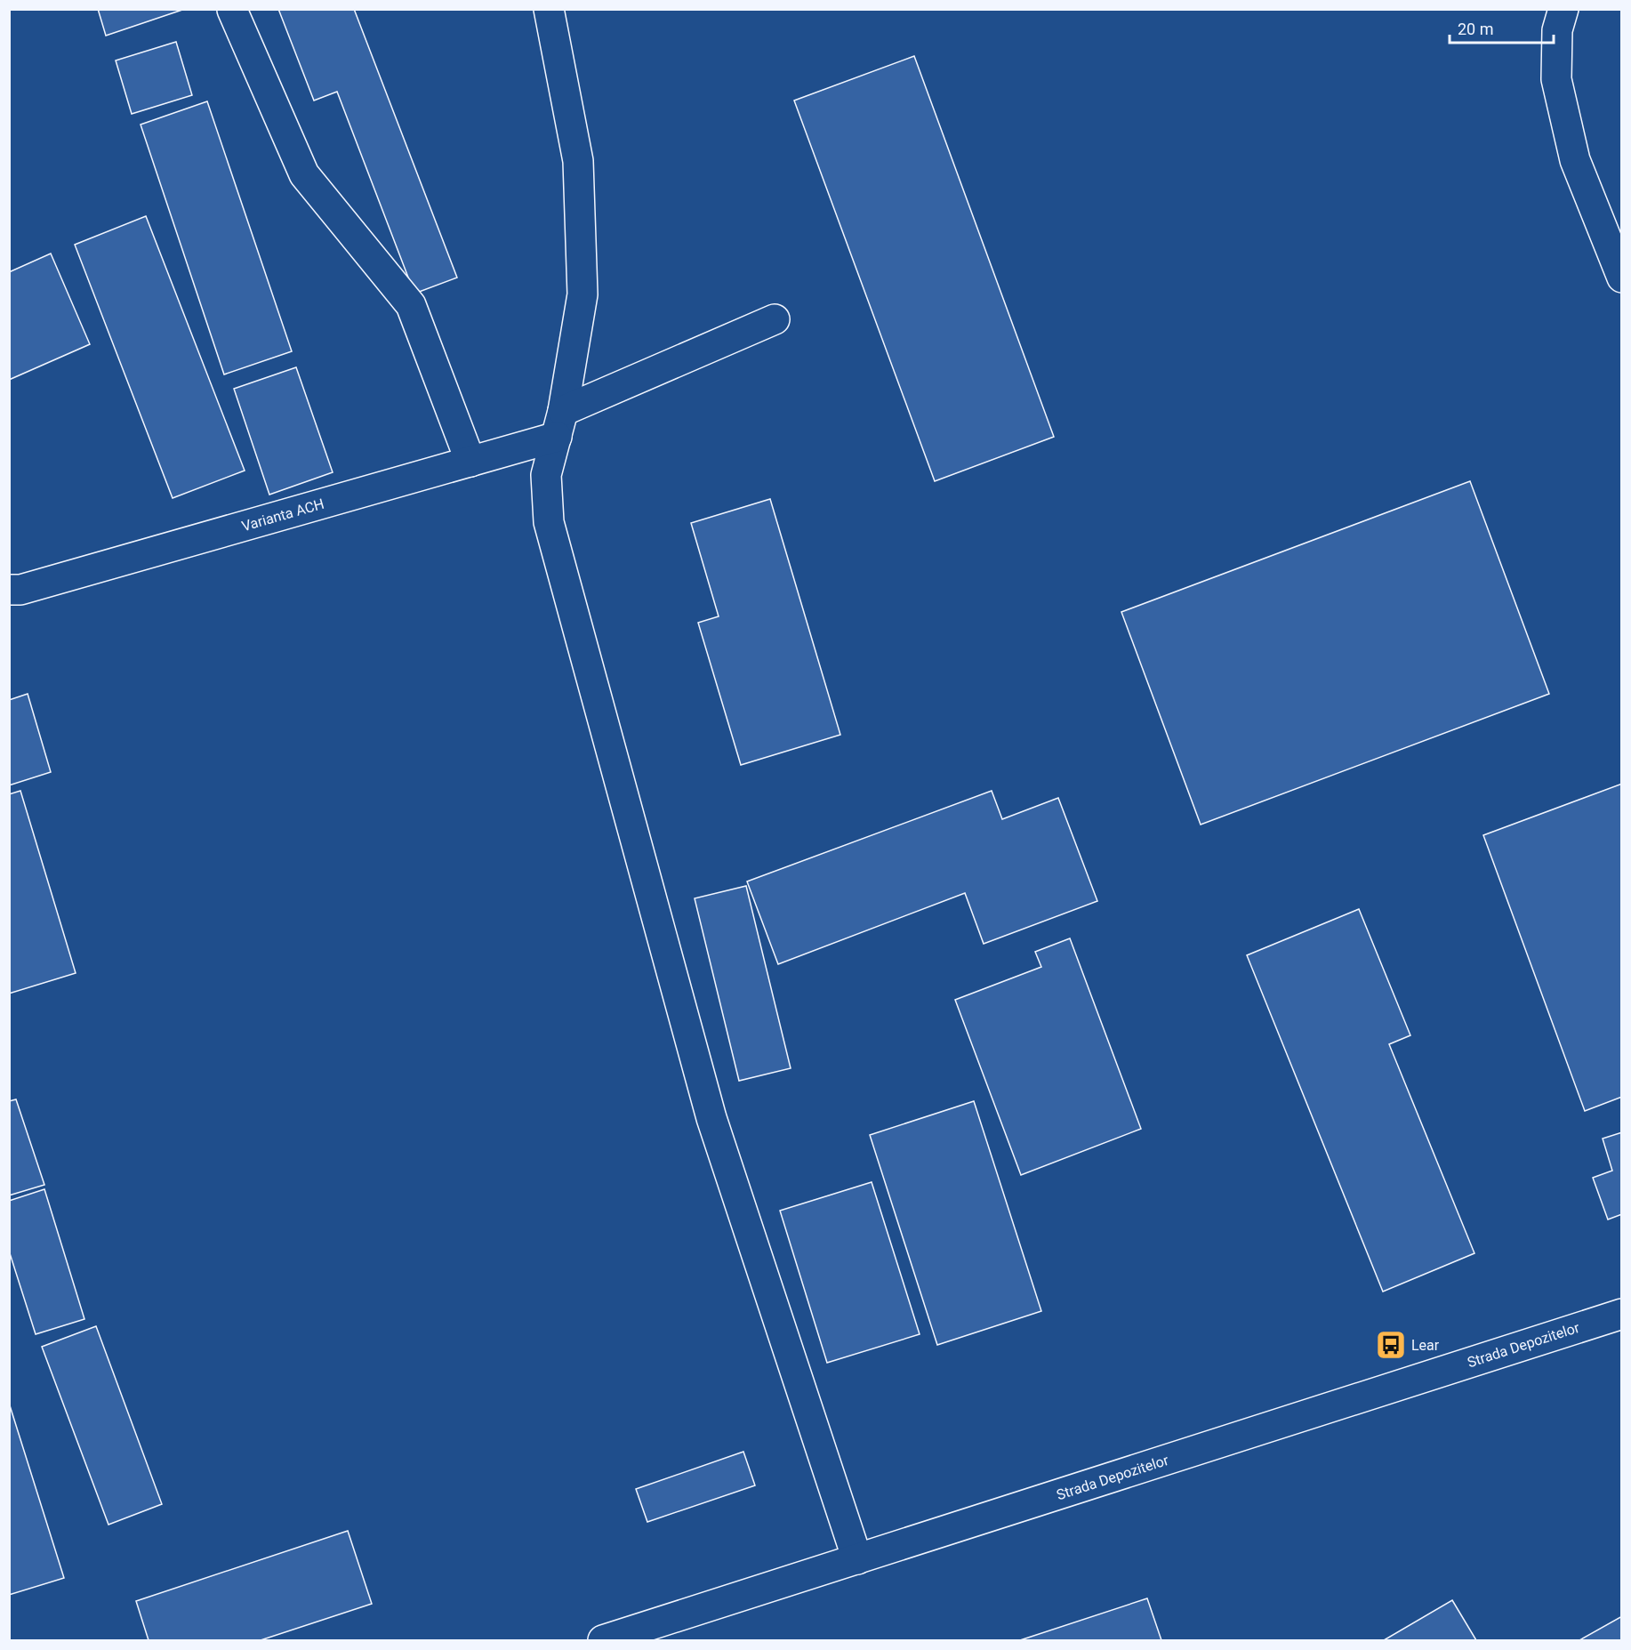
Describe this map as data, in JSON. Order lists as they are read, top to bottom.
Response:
{
  "streets": {
    "main road": ["Varianta ACH", "Strada Depozitelor"]
  },
  "places": {
    "bus stop": ["Lear"]
  },
  "scale_bar": "20 m"
}
